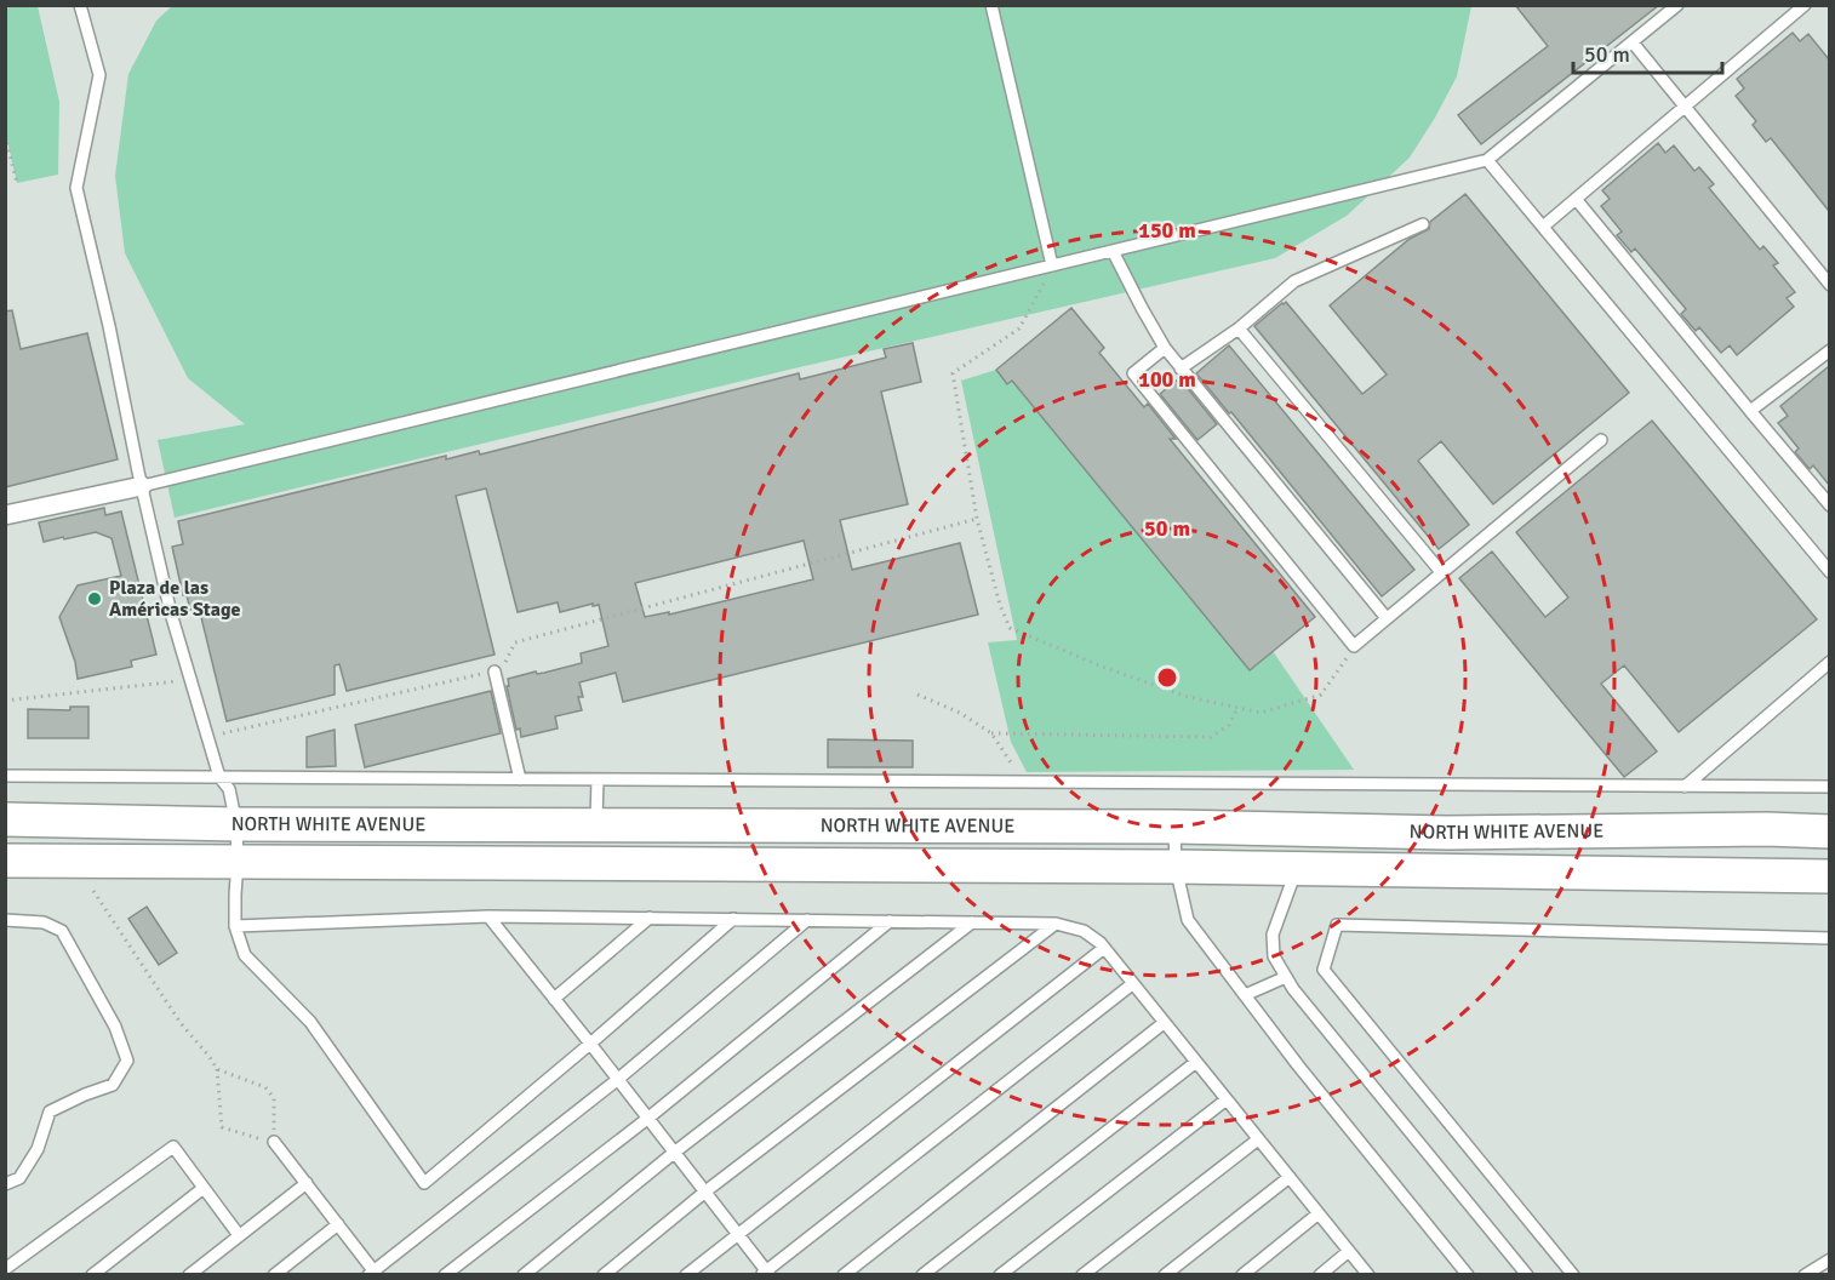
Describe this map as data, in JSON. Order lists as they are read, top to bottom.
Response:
{
  "streets": {
    "main road": ["NORTH WHITE AVENUE"]
  },
  "places": ["Plaza de las Américas Stage"],
  "scale_bar": "50 m",
  "rings": ["150 m", "100 m", "50 m"]
}
